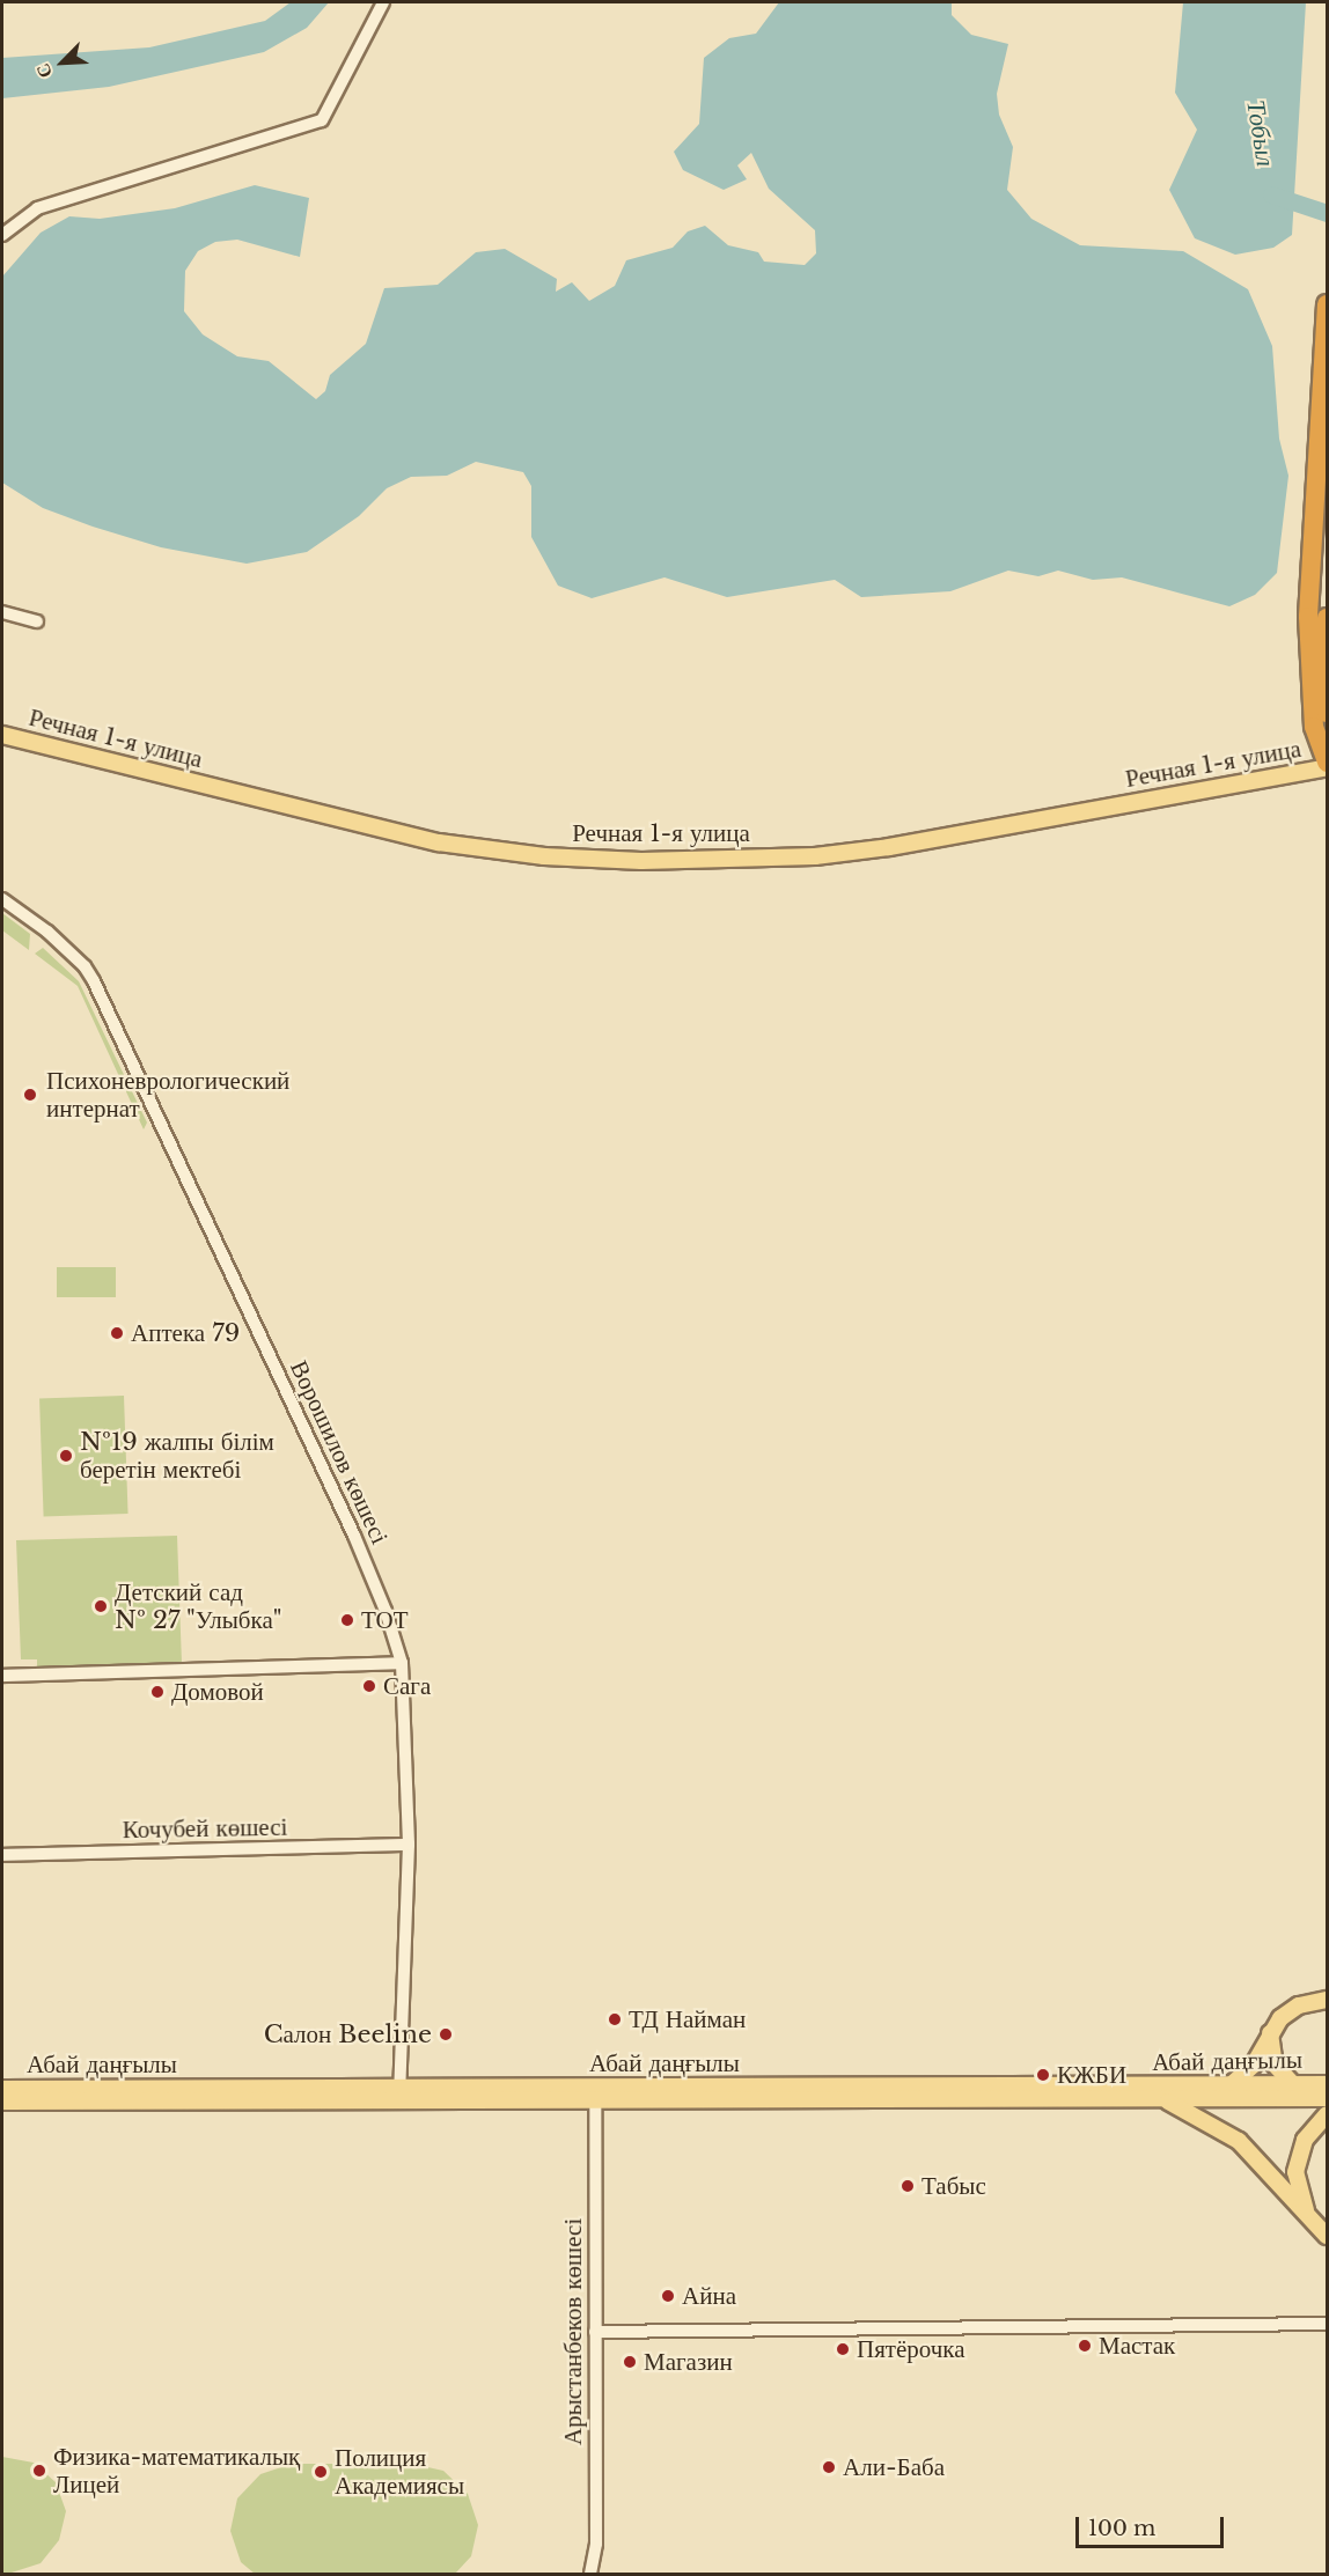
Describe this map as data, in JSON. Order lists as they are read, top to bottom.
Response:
{
  "streets": {
    "main road": ["Речная 1-я улица", "Абай даңғылы"],
    "street": ["Ворошилов көшесі", "Кочубей көшесі", "Арыстанбеков көшесі"]
  },
  "crossings": [
    ["Ворошилов көшесі", "Кочубей көшесі"],
    ["Ворошилов көшесі", "Абай даңғылы"],
    ["Абай даңғылы", "Арыстанбеков көшесі"]
  ],
  "water": ["Тобыл"],
  "places": [
    "Психоневрологический интернат",
    "Аптека 79",
    "№19 жалпы білім беретін мектебі",
    "Детский сад № 27 \"Улыбка\"",
    "ТОТ",
    "Сага",
    "Домовой",
    "ТД Найман",
    "Cалон Beeline",
    "КЖБИ",
    "Табыс",
    "Айна",
    "Мастак",
    "Пятёрочка",
    "Магазин",
    "Али-Баба",
    "Физика-математикалық Лицей",
    "Полиция Академиясы"
  ],
  "scale_bar": "100 m",
  "north": "bottom left"
}
